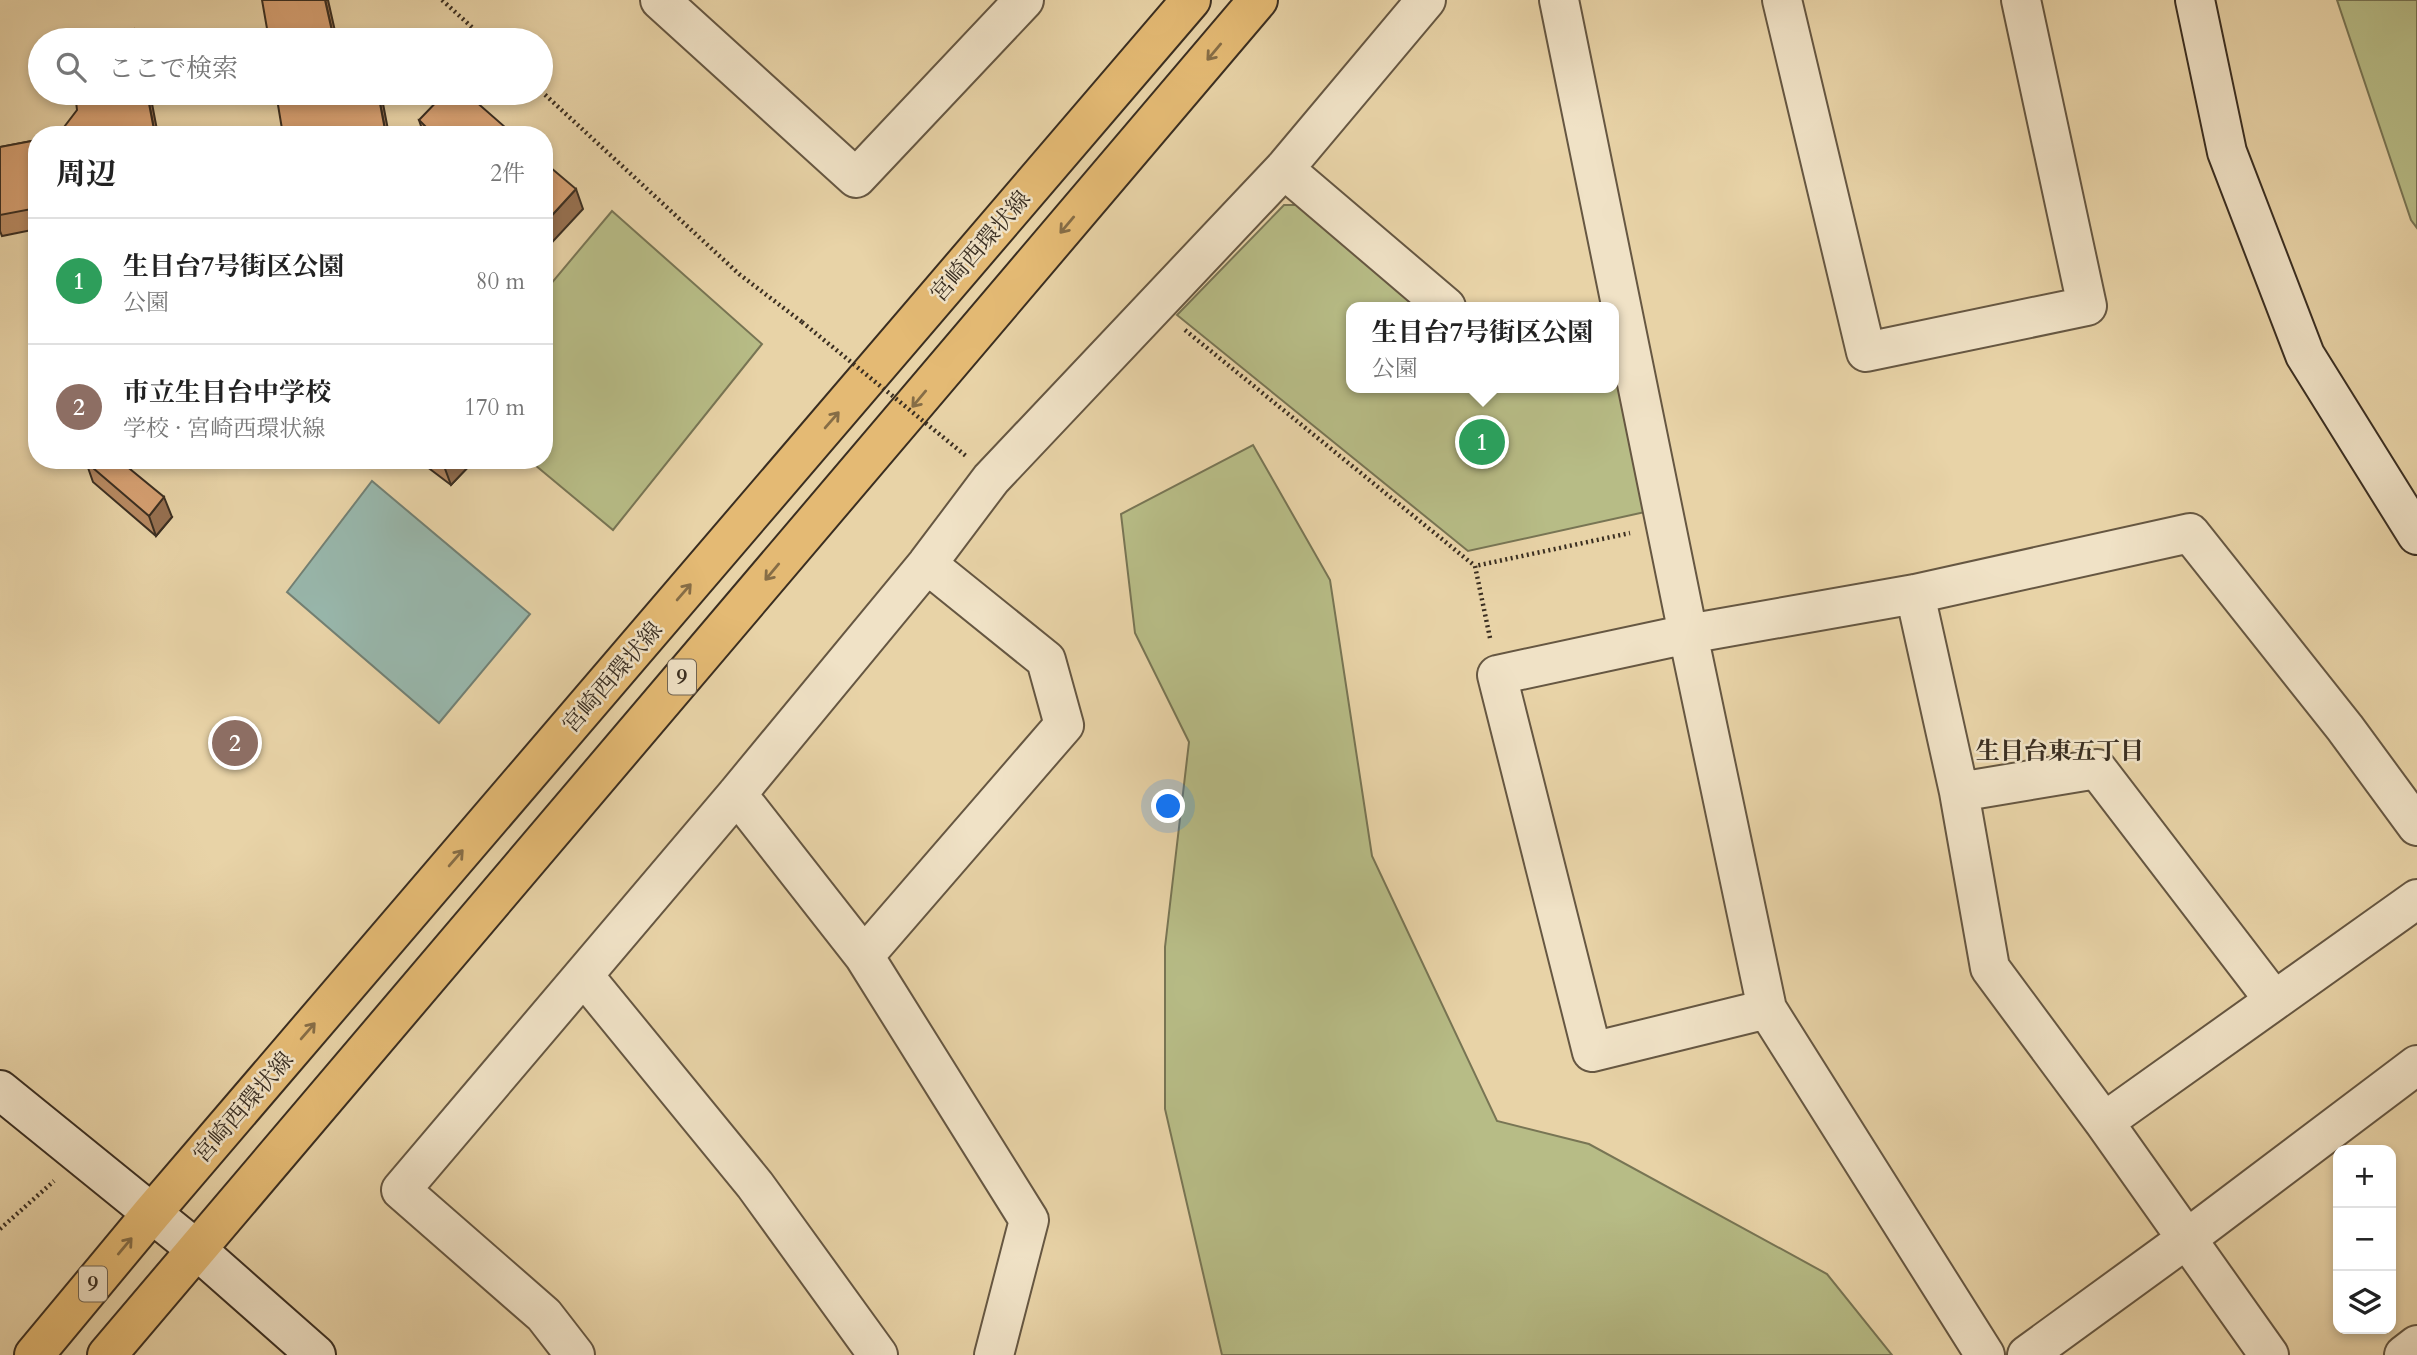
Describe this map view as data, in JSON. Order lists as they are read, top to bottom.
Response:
{
  "streets": {
    "main road": ["宮崎西環状線", "9"]
  },
  "districts": ["生目台東五丁目"],
  "page": {
    "search": "ここで検索",
    "heading": ["周辺", "2件"],
    "list": [
      {
        "mark": "1",
        "name": "生目台7号街区公園",
        "note": "公園",
        "value": "80 m"
      },
      {
        "mark": "2",
        "name": "市立生目台中学校",
        "note": "学校 · 宮崎西環状線",
        "value": "170 m"
      }
    ],
    "popup": ["生目台7号街区公園", "公園"],
    "pins": ["1", "2"],
    "map_buttons": ["+", "−"]
  }
}
